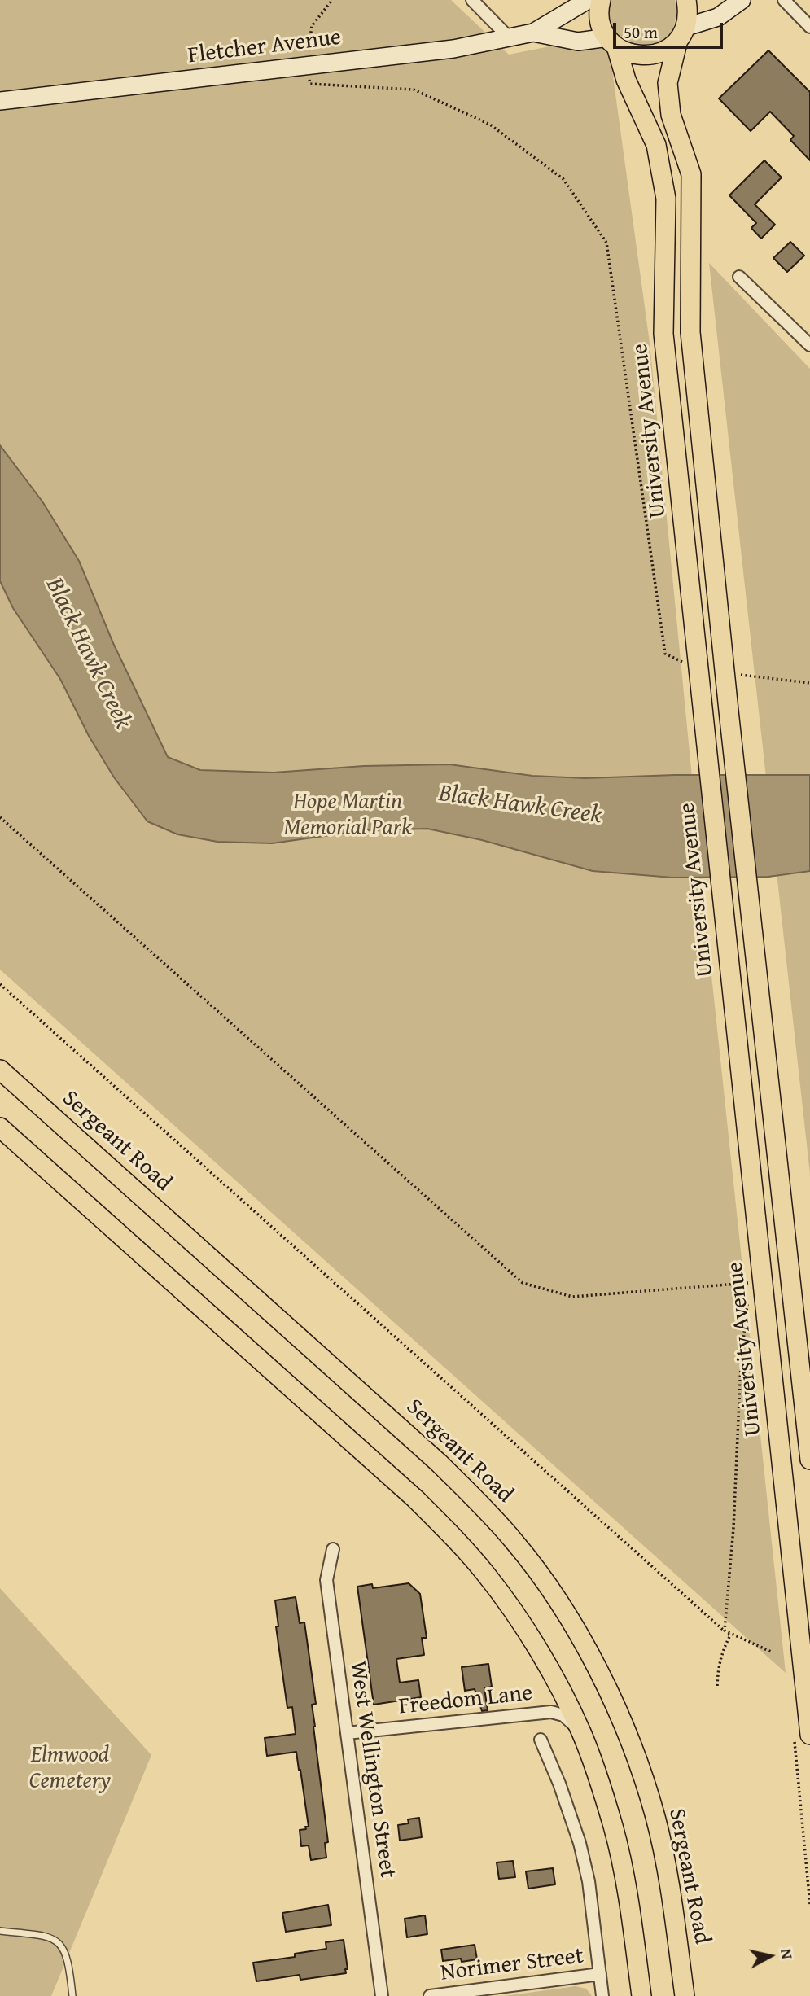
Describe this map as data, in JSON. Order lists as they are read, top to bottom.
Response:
{
  "streets": {
    "main road": ["Fletcher Avenue", "University Avenue", "Sergeant Road"],
    "street": ["Freedom Lane", "West Wellington Street", "Norimer Street"]
  },
  "crossings": [
    ["Fletcher Avenue", "University Avenue"],
    ["Freedom Lane", "West Wellington Street"]
  ],
  "water": ["Black Hawk Creek"],
  "parks": ["Hope Martin Memorial Park", "Elmwood Cemetery"],
  "scale_bar": "50 m",
  "north": "right"
}
